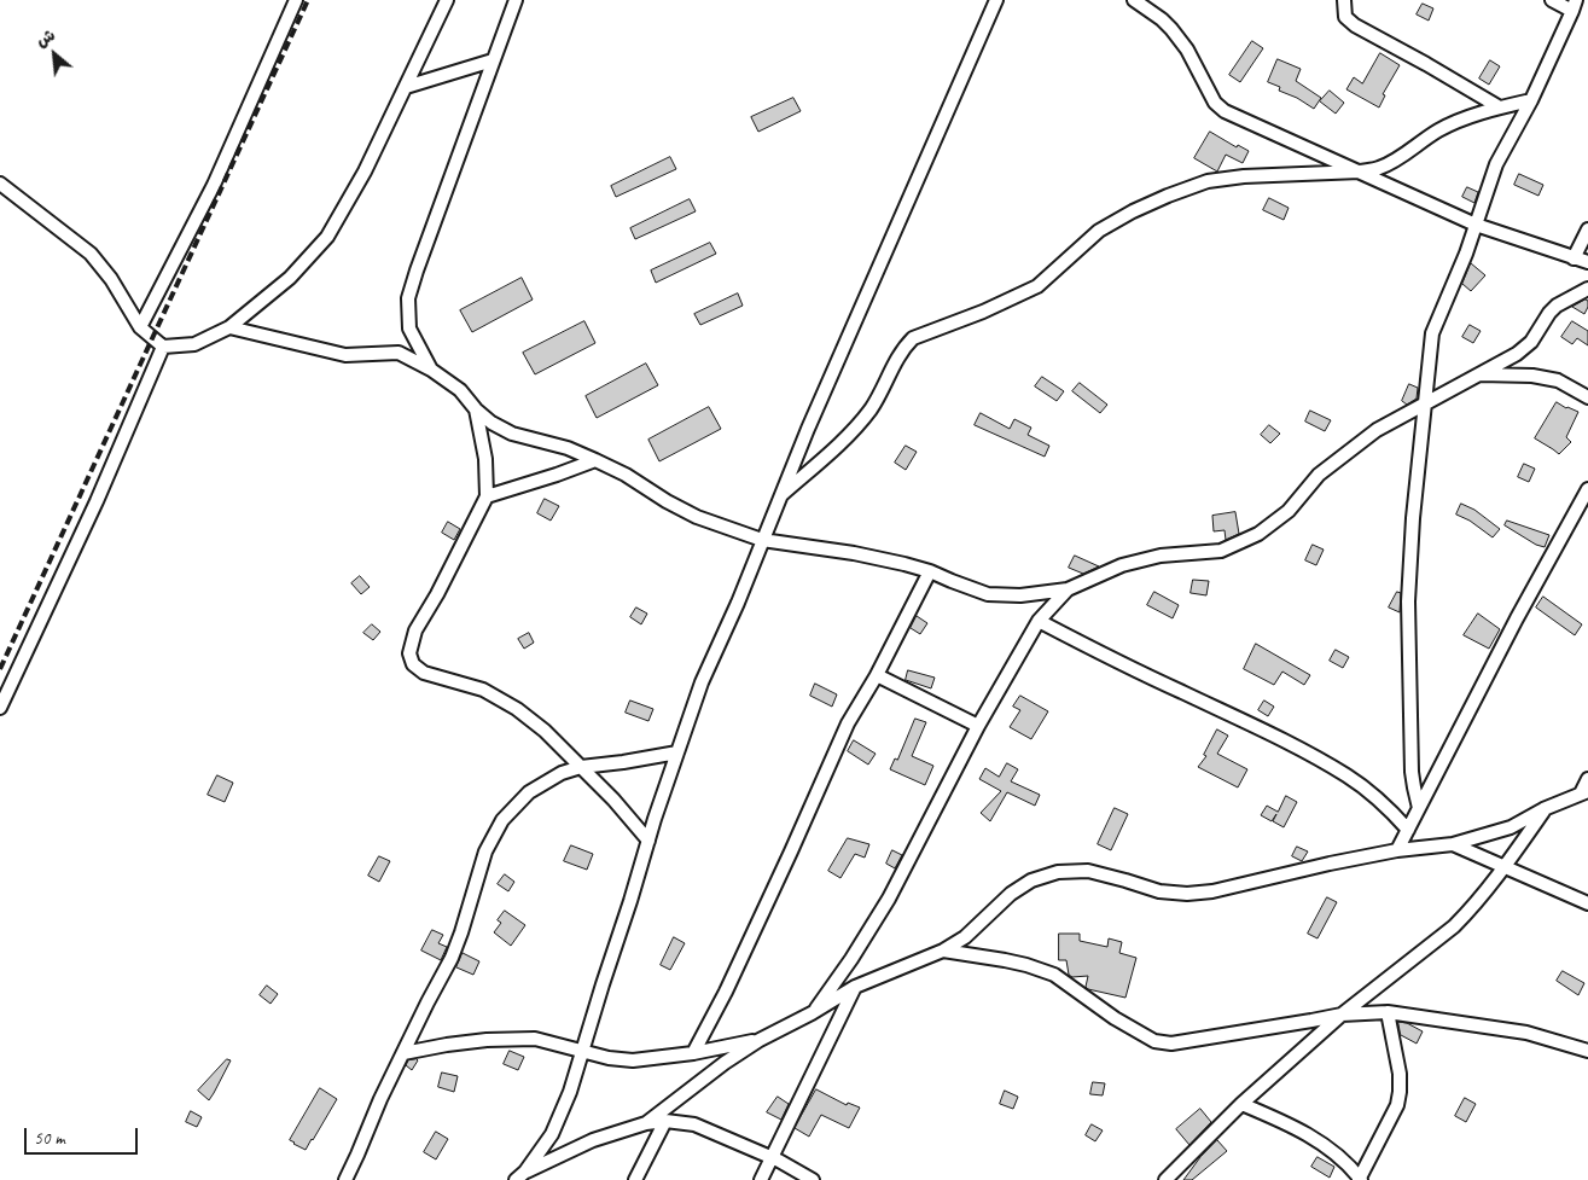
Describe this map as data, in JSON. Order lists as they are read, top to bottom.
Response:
{
  "scale_bar": "50 m",
  "north": "top left"
}
